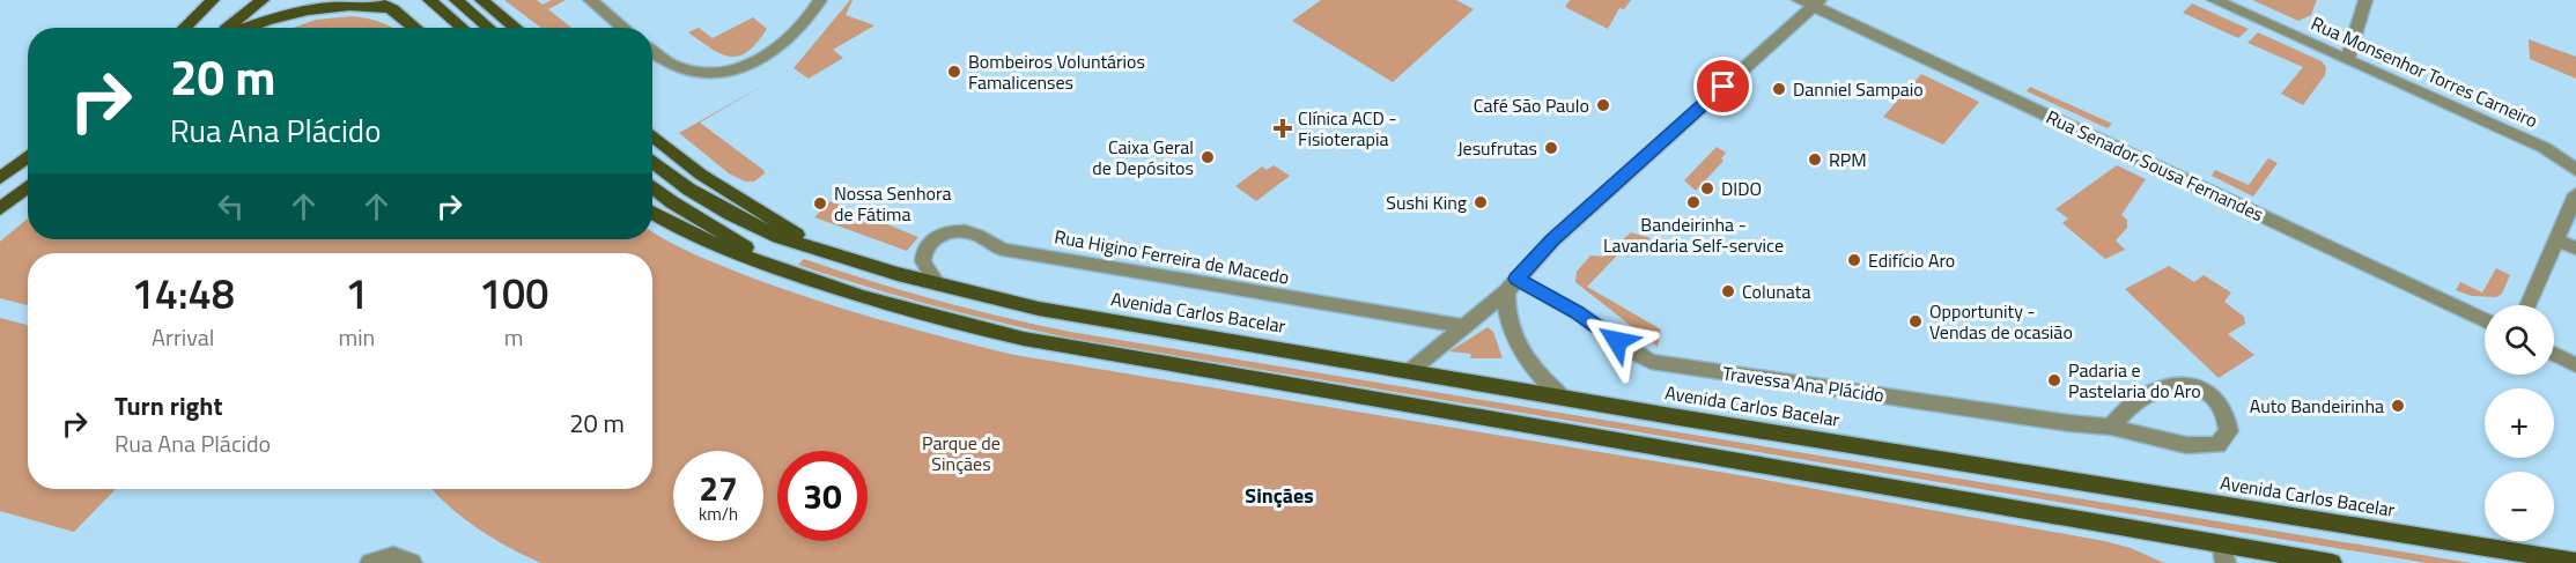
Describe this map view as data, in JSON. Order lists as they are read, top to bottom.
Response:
{
  "streets": {
    "main road": ["Avenida Carlos Bacelar"],
    "street": [
      "Rua Monsenhor Torres Carneiro",
      "Rua Senador Sousa Fernandes",
      "Rua Higino Ferreira de Macedo",
      "Travessa Ana Plácido"
    ]
  },
  "crossings": [
    ["Rua Higino Ferreira de Macedo", "Avenida Carlos Bacelar"]
  ],
  "districts": ["Sinçães"],
  "parks": ["Parque de Sinçães"],
  "places": {
    "other": [
      "Bombeiros Voluntários Famalicenses",
      "Danniel Sampaio",
      "Café São Paulo",
      "Jesufrutas",
      "Caixa Geral de Depósitos",
      "RPM",
      "DIDO",
      "Sushi King",
      "Bandeirinha - Lavandaria Self-service",
      "Nossa Senhora de Fátima",
      "Edifício Aro",
      "Colunata",
      "Opportunity - Vendas de ocasião",
      "Padaria e Pastelaria do Aro",
      "Auto Bandeirinha"
    ],
    "health": ["Clínica ACD - Fisioterapia"]
  },
  "page": {
    "turn": ["20 m", "Rua Ana Plácido"],
    "eta": [
      "14:48",
      "Arrival",
      "1",
      "min",
      "100",
      "m"
    ],
    "map_buttons": ["+", "−"],
    "list": [
      {
        "name": "Turn right",
        "note": "Rua Ana Plácido",
        "value": "20 m"
      }
    ],
    "speed": "27 km/h",
    "limit": "30"
  }
}
